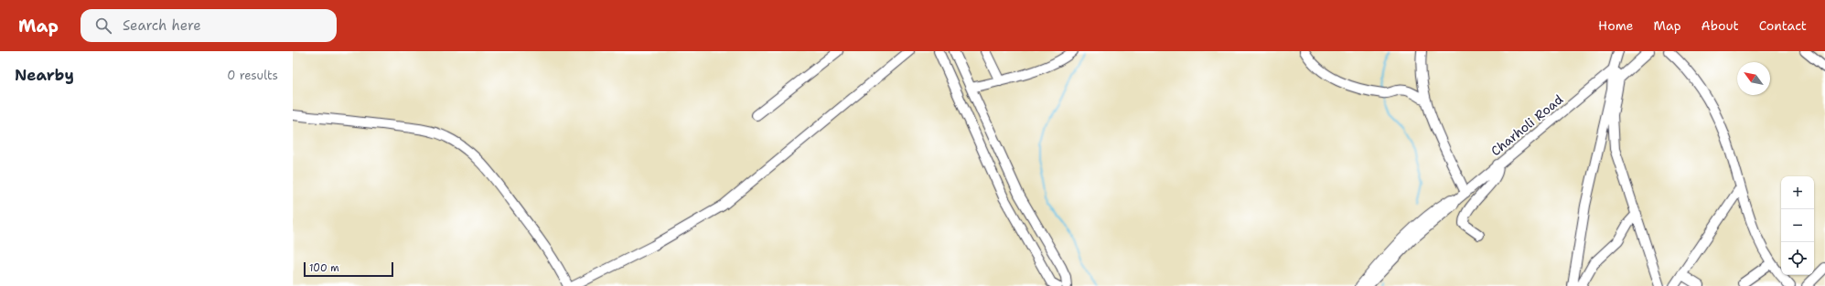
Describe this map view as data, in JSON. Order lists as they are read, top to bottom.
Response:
{
  "streets": {
    "street": ["Charholi Road"]
  },
  "scale_bar": "100 m",
  "north": "top left",
  "page": {
    "header": "Map",
    "search": "Search here",
    "nav": [
      "Home",
      "Map",
      "About",
      "Contact"
    ],
    "heading": ["Nearby", "0 results"],
    "map_buttons": ["+", "−"],
    "scale": "100 m"
  }
}
